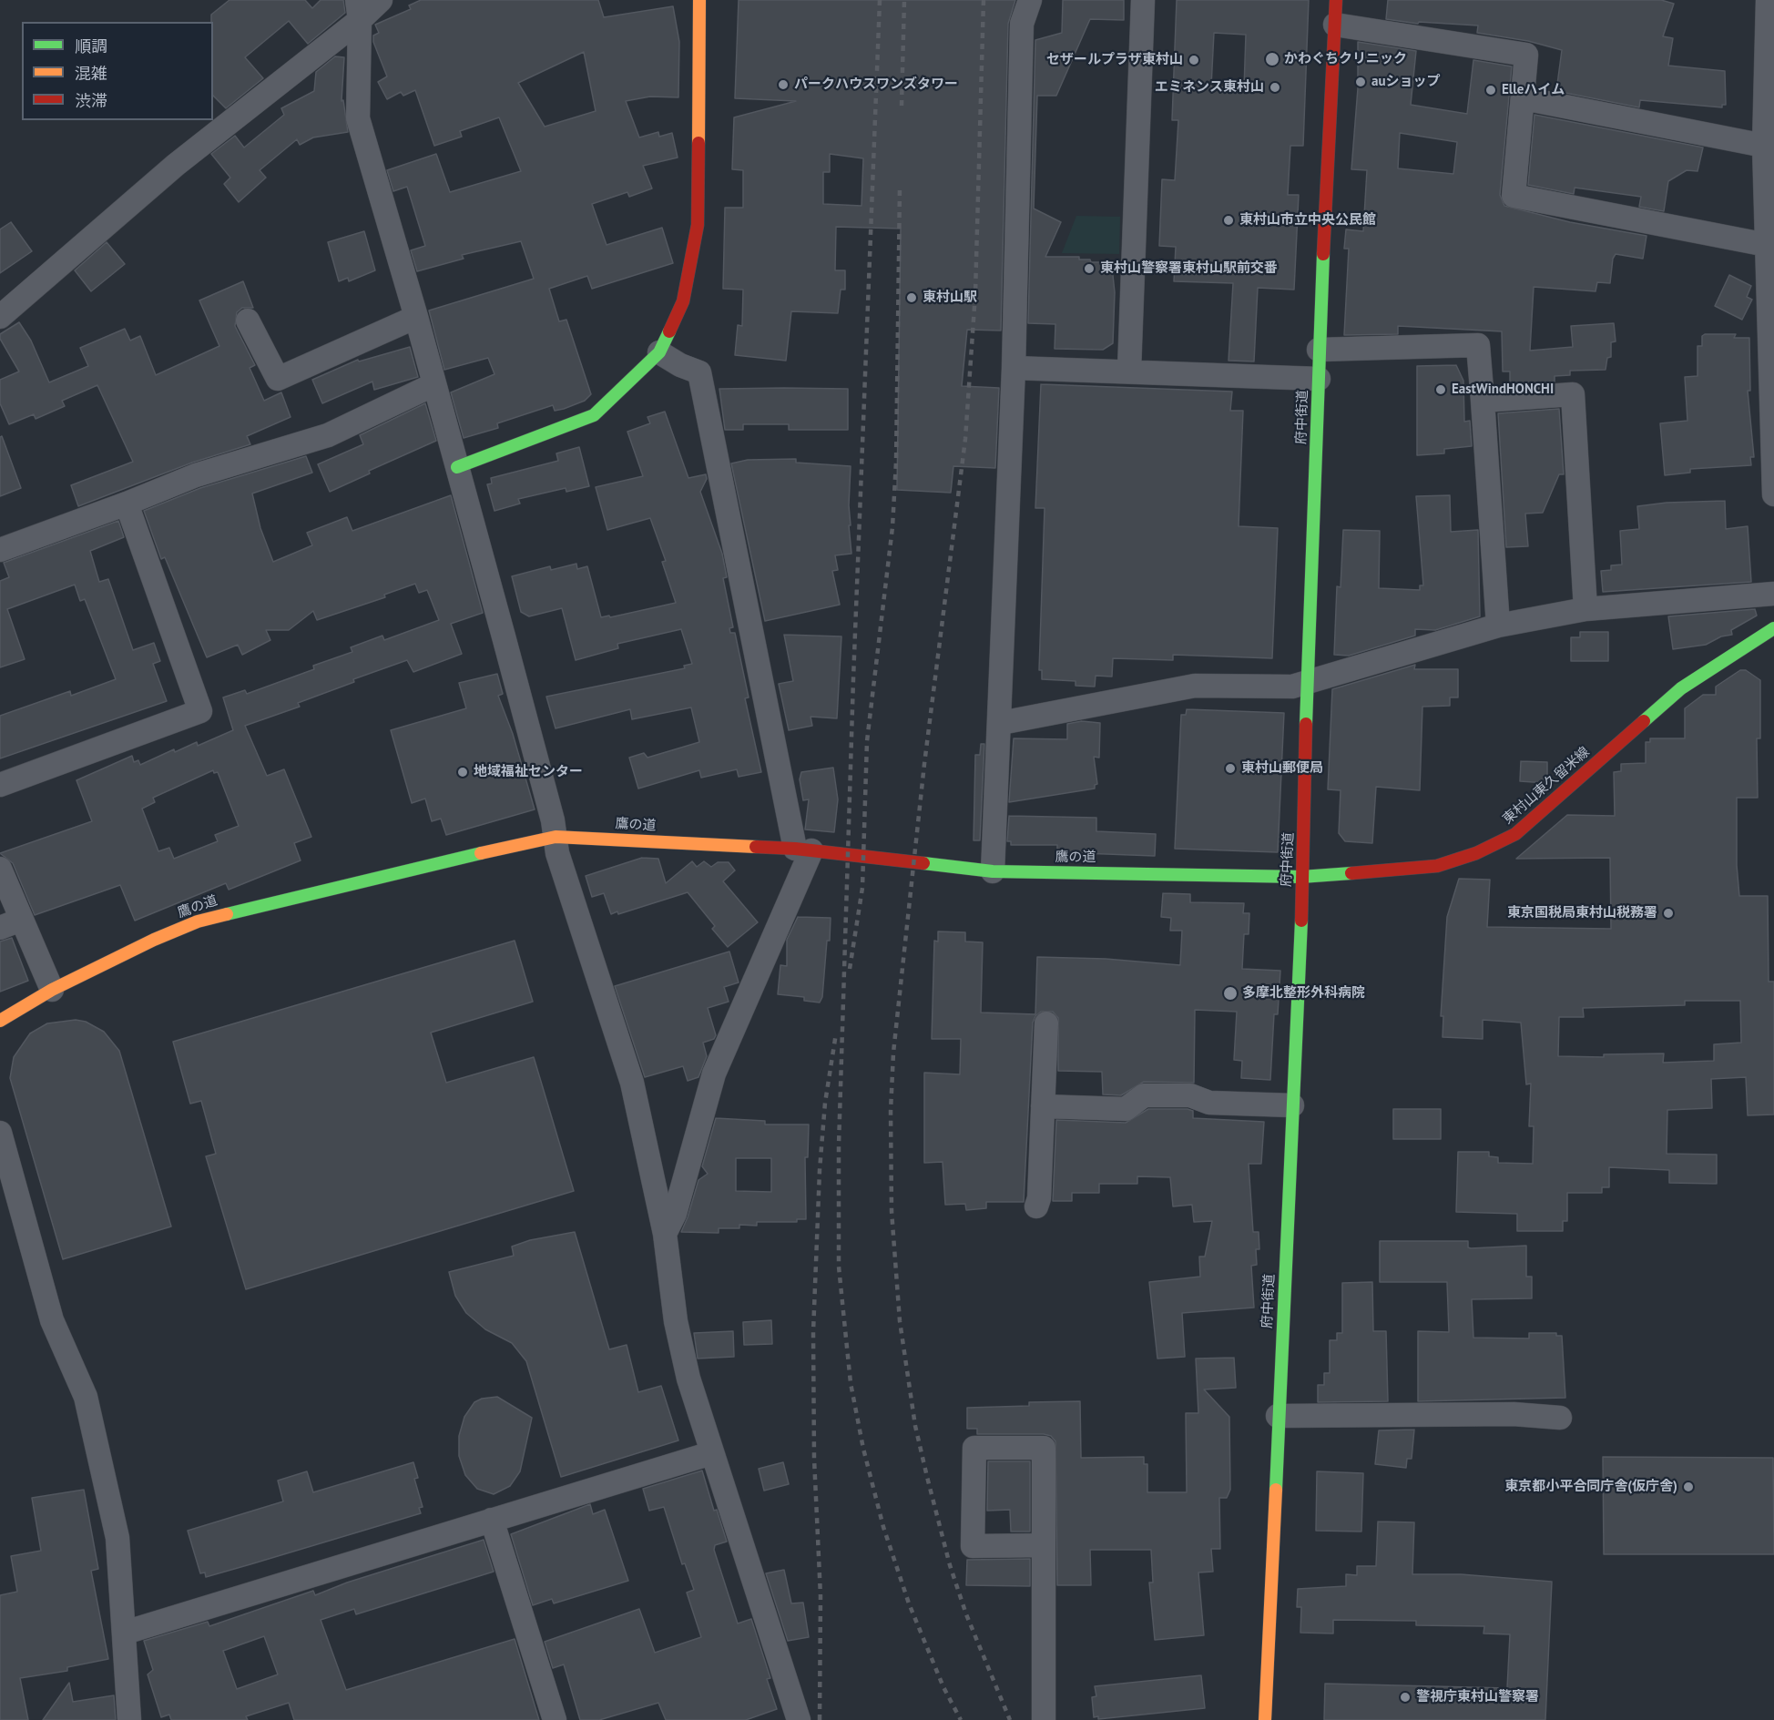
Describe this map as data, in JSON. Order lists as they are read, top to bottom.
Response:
{
  "streets": {
    "main road": ["府中街道", "東村山東久留米線", "鷹の道"]
  },
  "crossings": [
    ["府中街道", "東村山東久留米線"],
    ["府中街道", "鷹の道"],
    ["東村山東久留米線", "鷹の道"]
  ],
  "places": [
    "かわぐちクリニック",
    "セザールプラザ東村山",
    "auショップ",
    "パークハウスワンズタワー",
    "エミネンス東村山",
    "Elleハイム",
    "東村山市立中央公民館",
    "東村山警察署東村山駅前交番",
    "東村山駅",
    "EastWindHONCHI",
    "東村山郵便局",
    "地域福祉センター",
    "東京国税局東村山税務署",
    "多摩北整形外科病院",
    "東京都小平合同庁舎(仮庁舎)",
    "警視庁東村山警察署"
  ],
  "legend": ["順調", "混雑", "渋滞"]
}
